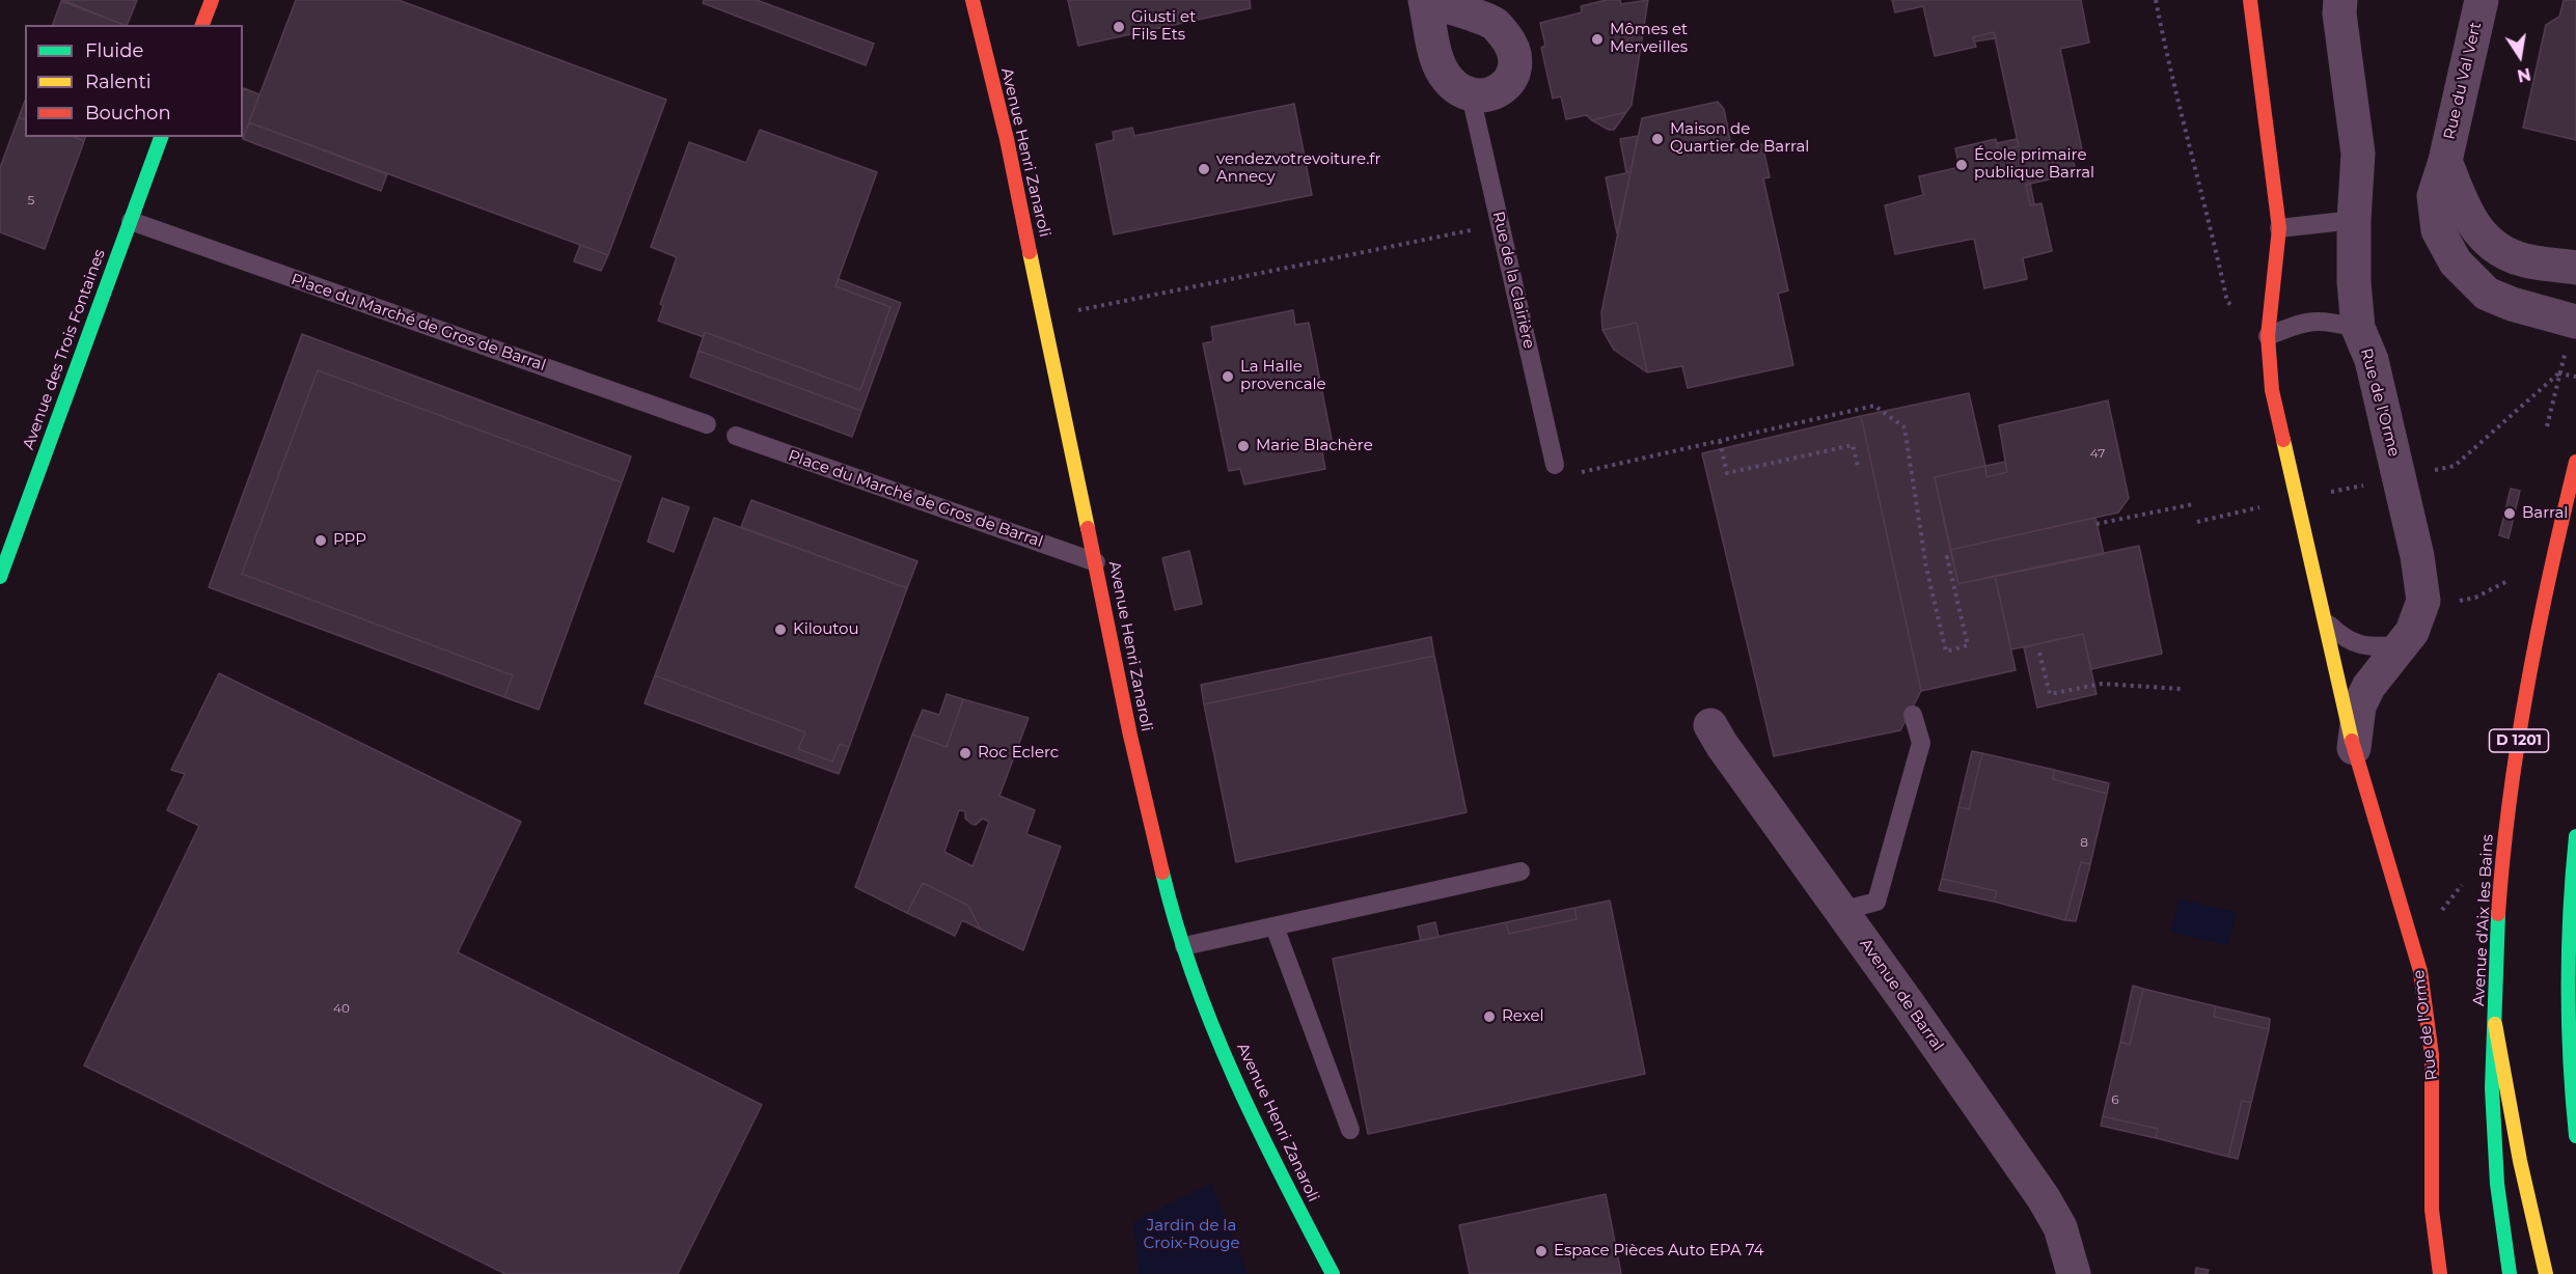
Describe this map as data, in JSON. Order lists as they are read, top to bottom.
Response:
{
  "streets": {
    "main road": [
      "Avenue Henri Zanaroli",
      "Avenue des Trois Fontaines",
      "Rue de l'Orme",
      "D 1201",
      "Avenue d'Aix les Bains"
    ],
    "street": ["Rue du Val Vert", "Avenue de Barral"],
    "lane": ["Rue de la Clairière", "Place du Marché de Gros de Barral"]
  },
  "crossings": [
    ["Avenue Henri Zanaroli", "Place du Marché de Gros de Barral"],
    ["Place du Marché de Gros de Barral", "Avenue des Trois Fontaines"]
  ],
  "parks": ["Jardin de la Croix-Rouge"],
  "places": [
    "Giusti et Fils Ets",
    "Mômes et Merveilles",
    "Maison de Quartier de Barral",
    "École primaire publique Barral",
    "vendezvotrevoiture.fr Annecy",
    "La Halle provencale",
    "Marie Blachère",
    "Barral",
    "PPP",
    "Kiloutou",
    "Roc Eclerc",
    "Rexel",
    "Espace Pièces Auto EPA 74"
  ],
  "house_numbers": [
    "5",
    "47",
    "8",
    "40",
    "6"
  ],
  "legend": ["Fluide", "Ralenti", "Bouchon"],
  "north": "bottom"
}
